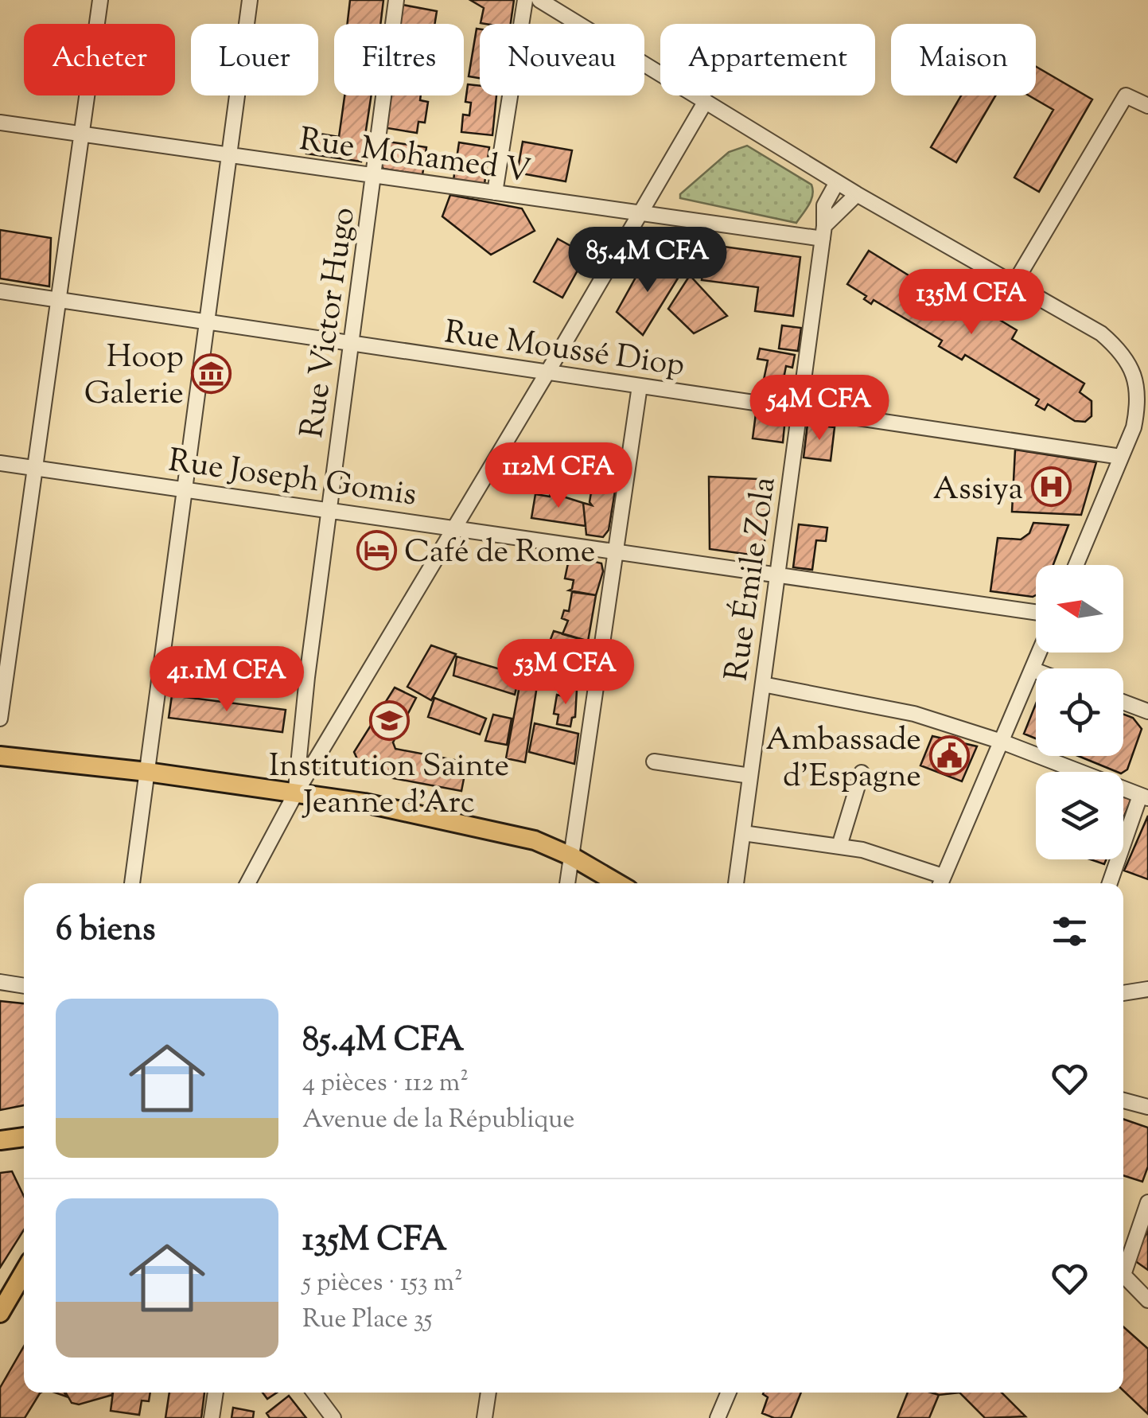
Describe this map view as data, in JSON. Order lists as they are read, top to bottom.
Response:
{
  "streets": {
    "street": [
      "Rue Mohamed V",
      "Rue Victor Hugo",
      "Rue Moussé Diop",
      "Rue Joseph Gomis",
      "Rue Émile Zola"
    ]
  },
  "crossings": [
    ["Rue Mohamed V", "Rue Victor Hugo"],
    ["Rue Mohamed V", "Rue Émile Zola"],
    ["Rue Victor Hugo", "Rue Moussé Diop"],
    ["Rue Victor Hugo", "Rue Joseph Gomis"],
    ["Rue Moussé Diop", "Rue Émile Zola"],
    ["Rue Joseph Gomis", "Rue Émile Zola"]
  ],
  "places": {
    "museum": ["Hoop Galerie"],
    "hospital": ["Assiya"],
    "hotel": ["Café de Rome"],
    "school or university": ["Institution Sainte Jeanne d'Arc"],
    "public building": ["Ambassade d’Espagne"]
  },
  "north": "left",
  "page": {
    "chip": [
      "Acheter",
      "Louer",
      "Filtres",
      "Nouveau",
      "Appartement",
      "Maison"
    ],
    "price": [
      "85.4M CFA",
      "135M CFA",
      "54M CFA",
      "112M CFA",
      "53M CFA",
      "41.1M CFA"
    ],
    "heading": "6 biens",
    "list": [
      {
        "name": "85.4M CFA",
        "note": "4 pièces · 112 m² · Avenue de la République"
      },
      {
        "name": "135M CFA",
        "note": "5 pièces · 153 m² · Rue Place 35"
      }
    ]
  }
}
